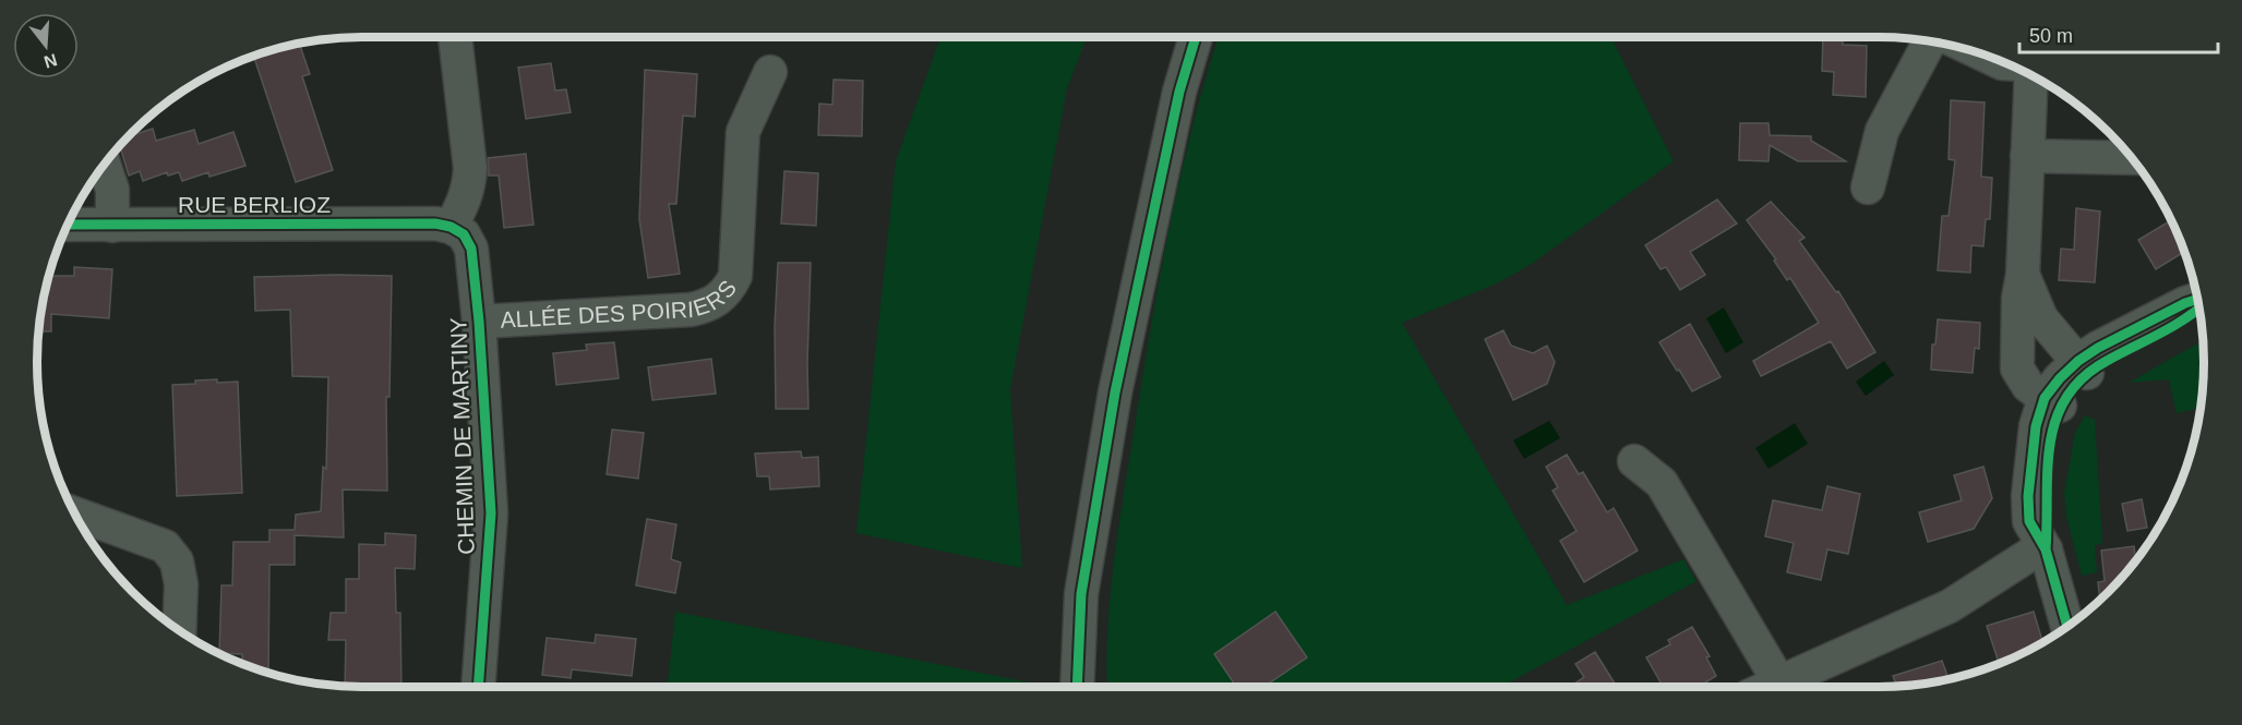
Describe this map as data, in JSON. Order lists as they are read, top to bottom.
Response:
{
  "streets": {
    "street": ["RUE BERLIOZ", "ALLÉE DES POIRIERS", "CHEMIN DE MARTINY"]
  },
  "crossings": [
    ["RUE BERLIOZ", "CHEMIN DE MARTINY"],
    ["ALLÉE DES POIRIERS", "CHEMIN DE MARTINY"]
  ],
  "scale_bar": "50 m",
  "north": "bottom"
}
